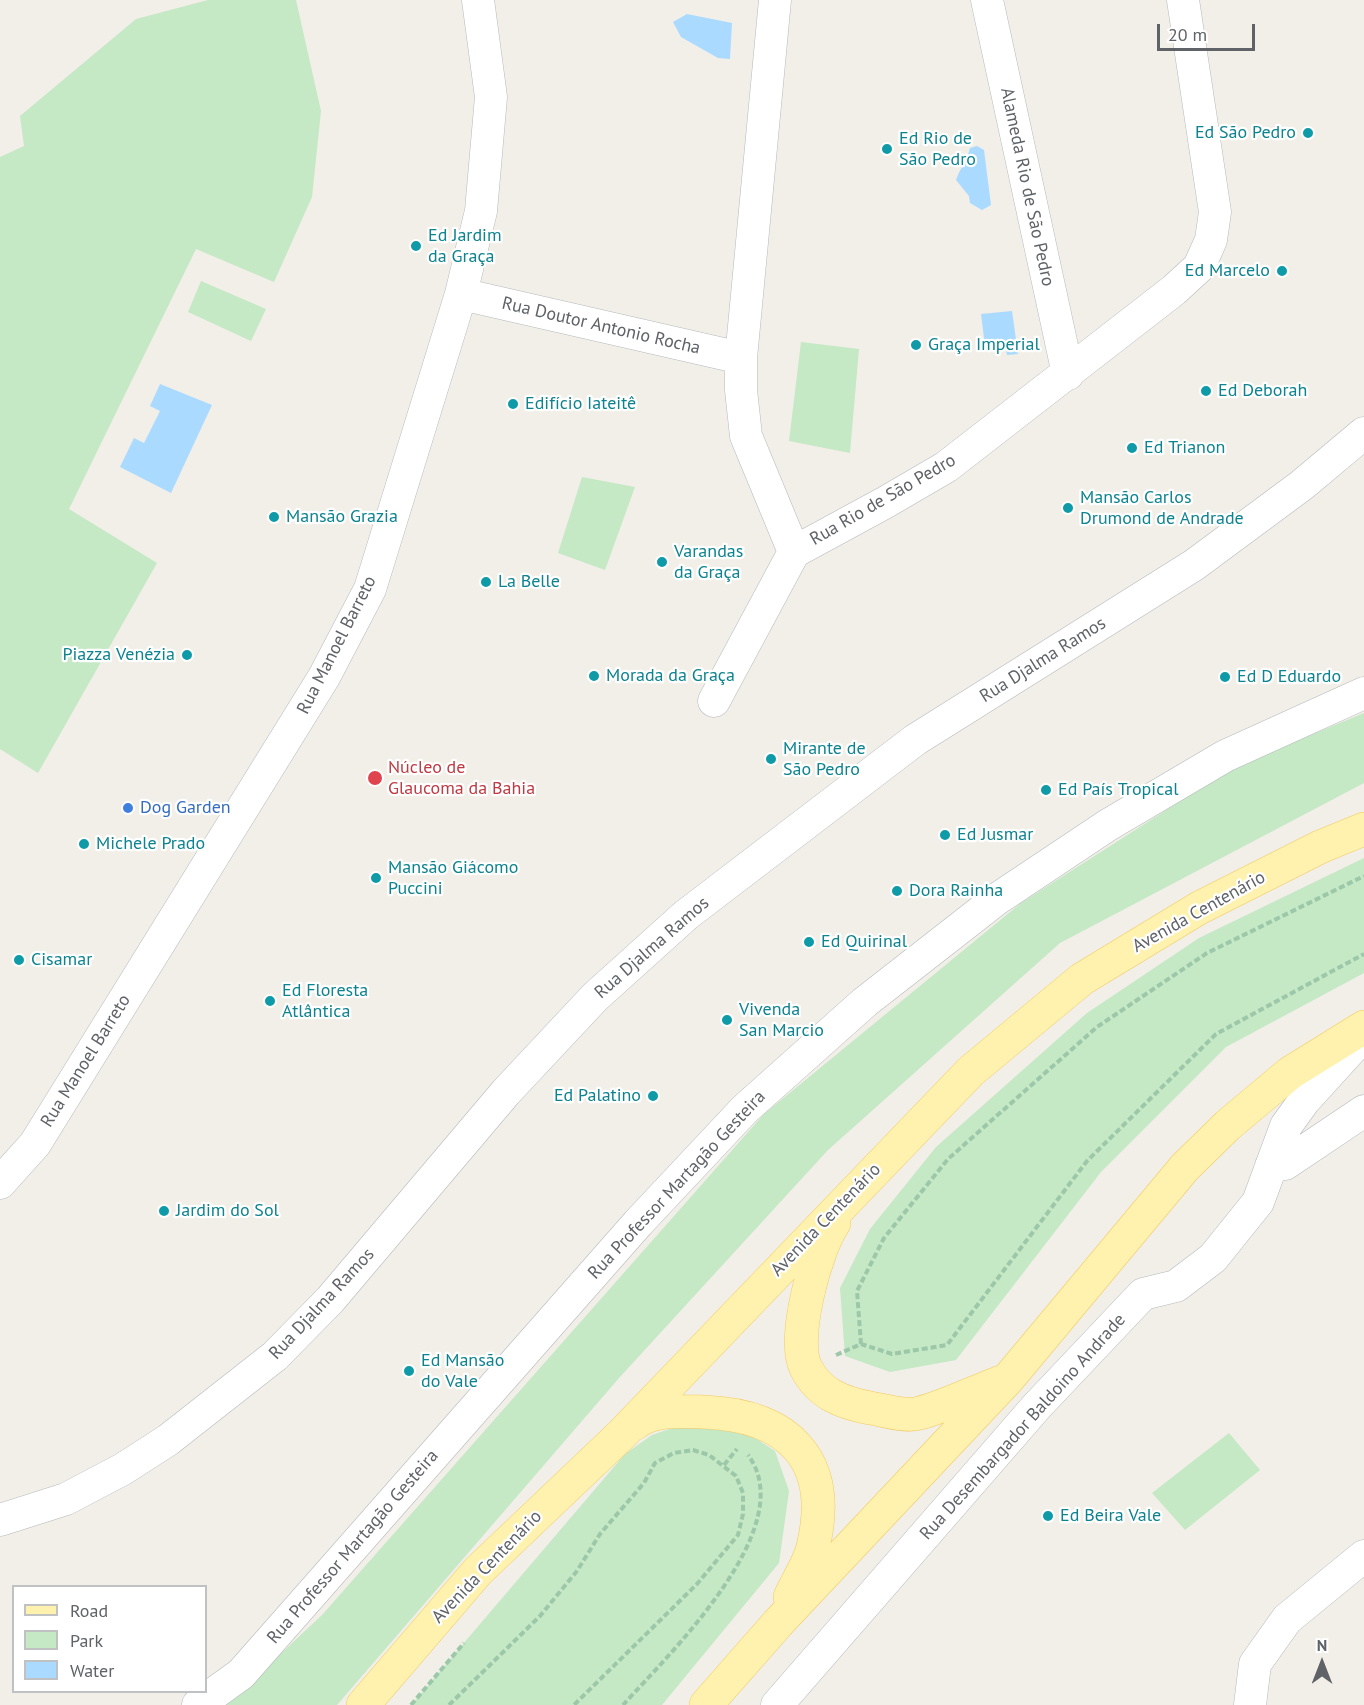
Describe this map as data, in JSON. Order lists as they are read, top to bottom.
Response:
{
  "streets": {
    "main road": ["Avenida Centenário"],
    "street": [
      "Alameda Rio de São Pedro",
      "Rua Doutor Antonio Rocha",
      "Rua Rio de São Pedro",
      "Rua Manoel Barreto",
      "Rua Djalma Ramos",
      "Rua Professor Martagão Gesteira",
      "Rua Desembargador Baldoino Andrade"
    ]
  },
  "crossings": [
    ["Alameda Rio de São Pedro", "Rua Rio de São Pedro"],
    ["Rua Doutor Antonio Rocha", "Rua Rio de São Pedro"],
    ["Rua Doutor Antonio Rocha", "Rua Manoel Barreto"]
  ],
  "places": [
    "Ed São Pedro",
    "Ed Rio de São Pedro",
    "Ed Jardim da Graça",
    "Ed Marcelo",
    "Graça Imperial",
    "Ed Deborah",
    "Edifício Iateitê",
    "Ed Trianon",
    "Mansão Carlos Drumond de Andrade",
    "Mansão Grazia",
    "Varandas da Graça",
    "La Belle",
    "Piazza Venézia",
    "Morada da Graça",
    "Ed D Eduardo",
    "Mirante de São Pedro",
    "Núcleo de Glaucoma da Bahia",
    "Ed País Tropical",
    "Dog Garden",
    "Ed Jusmar",
    "Michele Prado",
    "Mansão Giácomo Puccini",
    "Dora Rainha",
    "Ed Quirinal",
    "Cisamar",
    "Ed Floresta Atlântica",
    "Vivenda San Marcio",
    "Ed Palatino",
    "Jardim do Sol",
    "Ed Mansão do Vale",
    "Ed Beira Vale"
  ],
  "legend": ["Road", "Park", "Water"],
  "scale_bar": "20 m",
  "north": "top"
}
